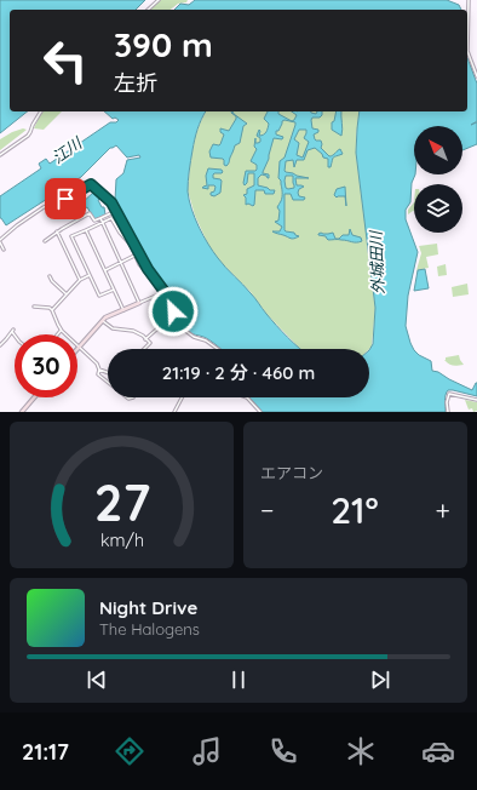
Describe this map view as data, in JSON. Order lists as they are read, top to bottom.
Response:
{
  "water": ["江川", "外城田川"],
  "north": "top left",
  "page": {
    "turn": ["390 m", "左折"],
    "limit": "30",
    "trip": "21:19 · 2 分 · 460 m",
    "tile": "エアコン",
    "heat": ["−", "21°", "+"],
    "song": ["Night Drive", "The Halogens"],
    "tabs": "21:17",
    "gauge": ["27", "km/h"]
  }
}
